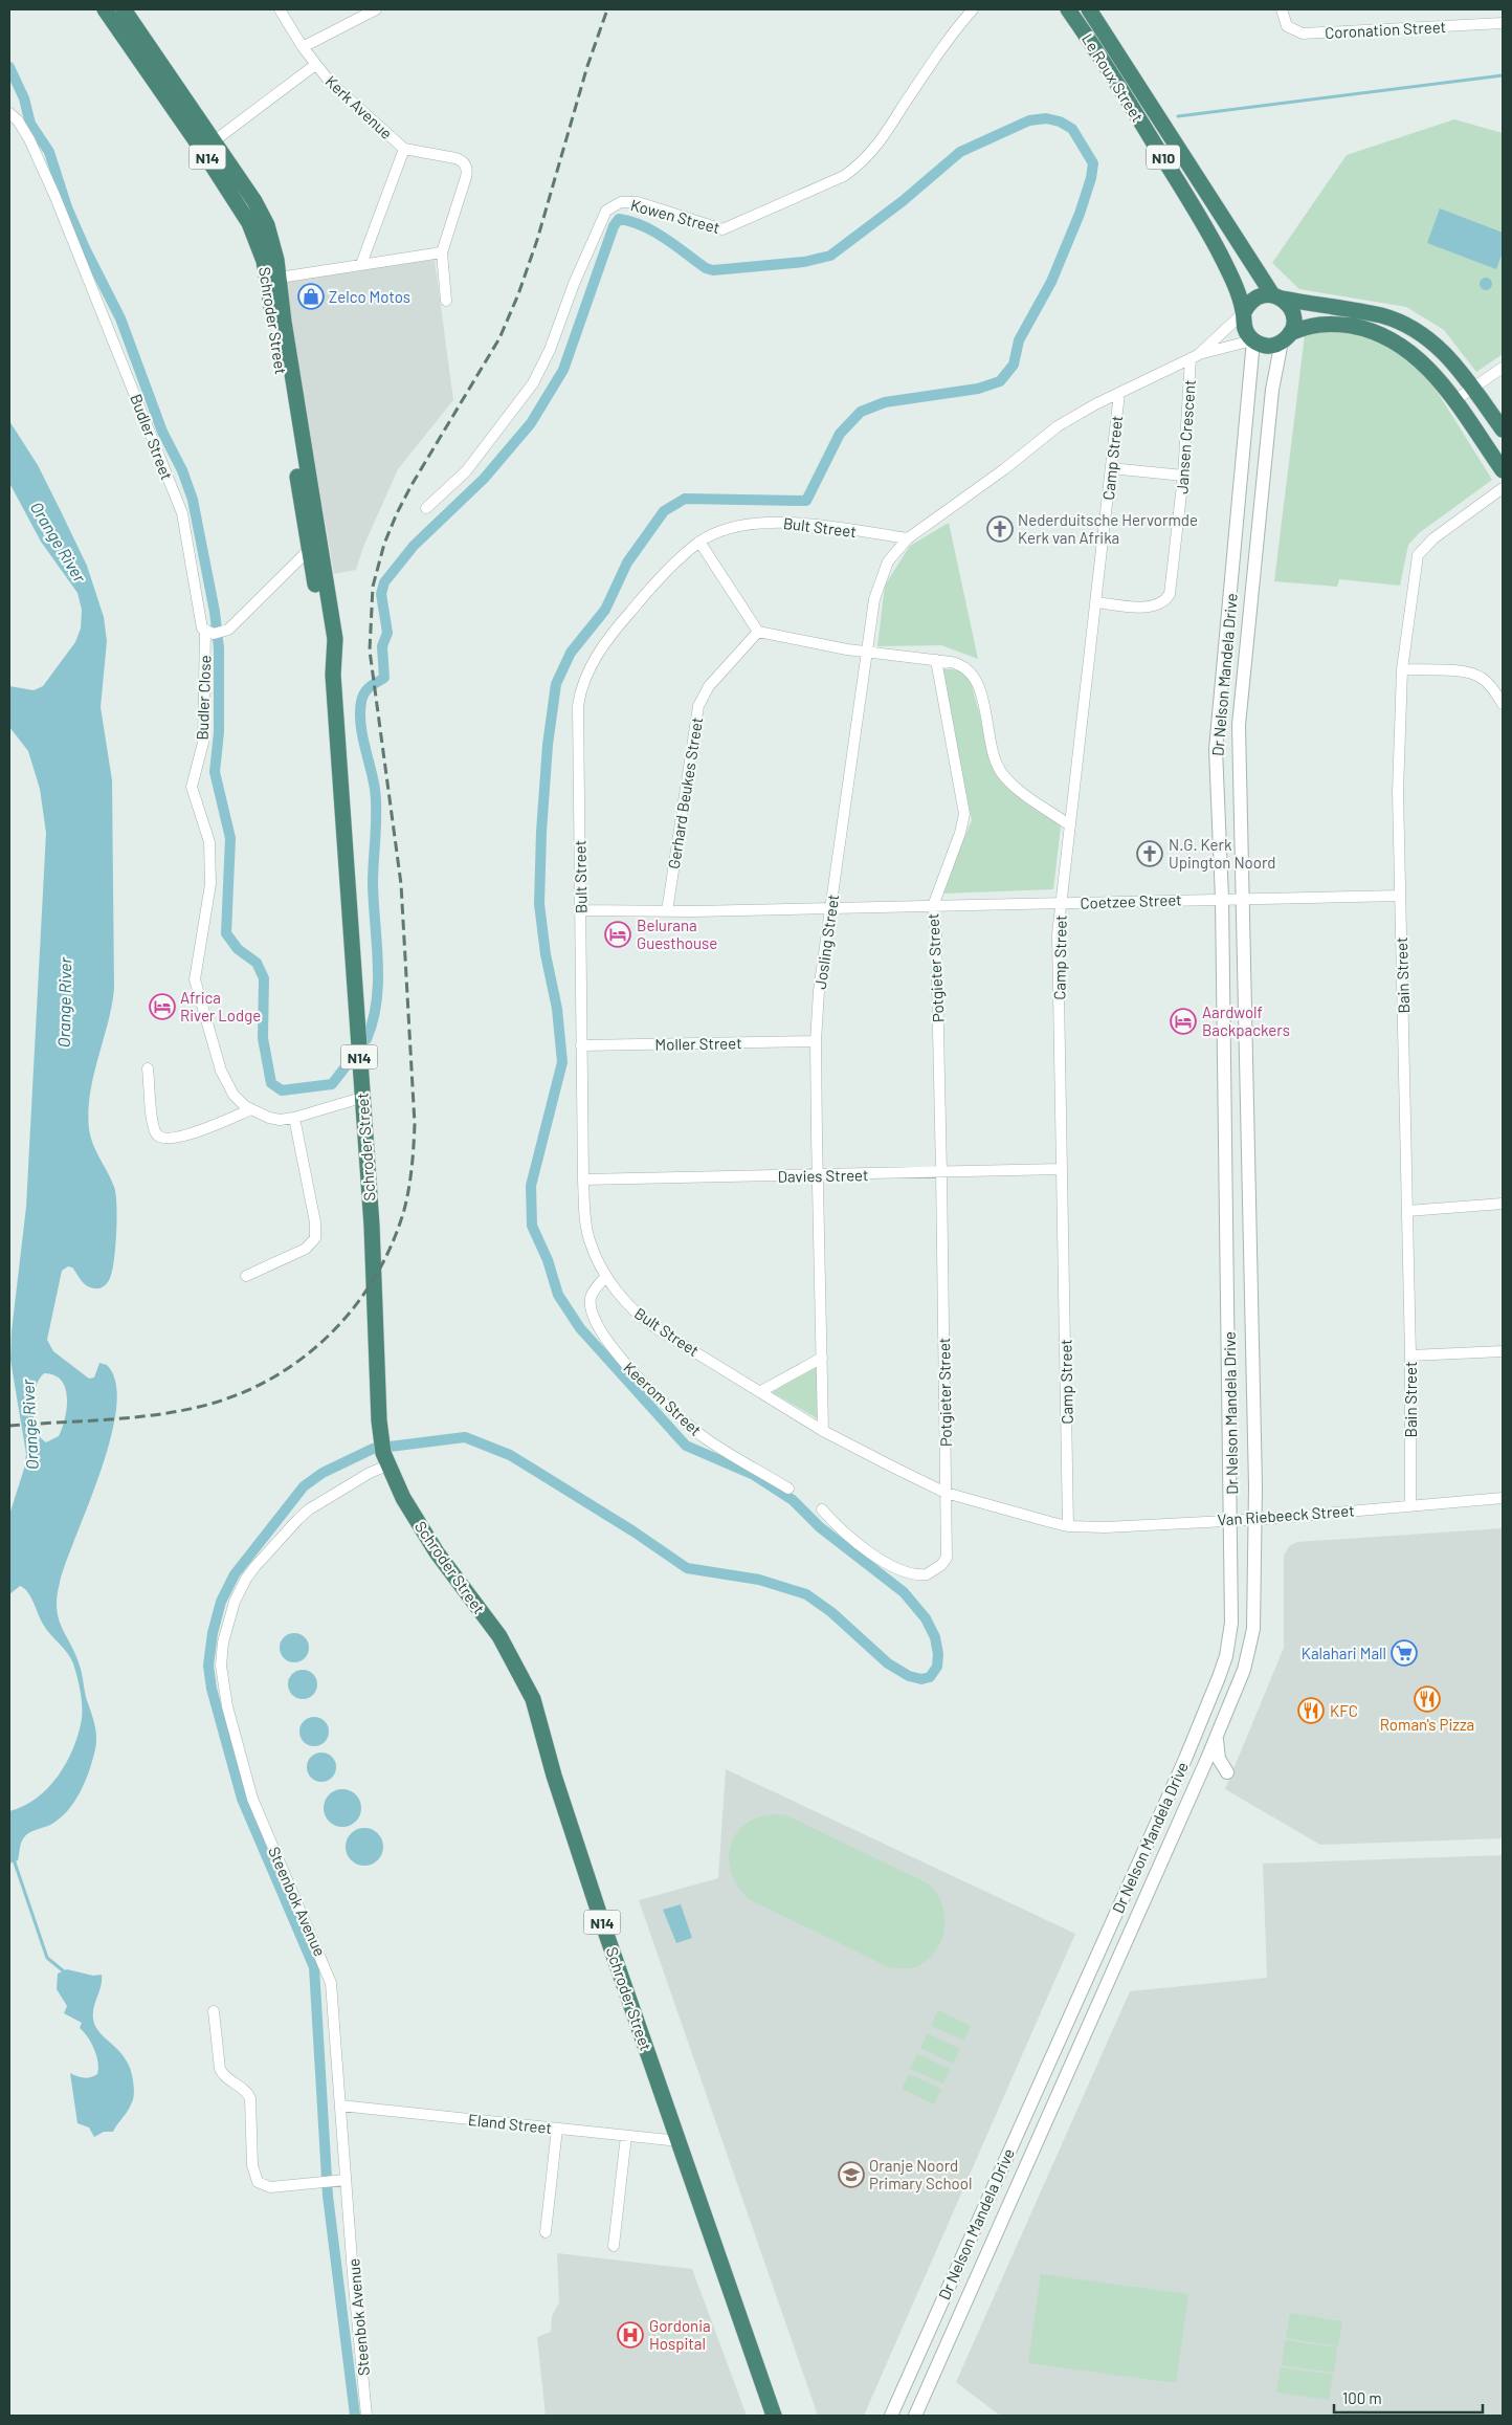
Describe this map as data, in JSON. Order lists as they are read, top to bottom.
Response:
{
  "streets": {
    "highway": [
      "Le Roux Street",
      "N14",
      "N10",
      "Schroder Street"
    ],
    "street": [
      "Coronation Street",
      "Kerk Avenue",
      "Kowen Street",
      "Budler Street",
      "Jansen Crescent",
      "Camp Street",
      "Bult Street",
      "Dr Nelson Mandela Drive",
      "Budler Close",
      "Gerhard Beukes Street",
      "Coetzee Street",
      "Josling Street",
      "Potgieter Street",
      "Bain Street",
      "Moller Street",
      "Davies Street",
      "Keerom Street",
      "Van Riebeeck Street",
      "Steenbok Avenue",
      "Eland Street"
    ]
  },
  "crossings": [
    ["Le Roux Street", "N10"],
    ["Le Roux Street", "Dr Nelson Mandela Drive"],
    ["N10", "Dr Nelson Mandela Drive"],
    ["Schroder Street", "Steenbok Avenue"],
    ["Schroder Street", "Eland Street"],
    ["Budler Street", "Budler Close"],
    ["Jansen Crescent", "Camp Street"],
    ["Camp Street", "Bult Street"],
    ["Camp Street", "Coetzee Street"],
    ["Camp Street", "Davies Street"],
    ["Camp Street", "Van Riebeeck Street"],
    ["Bult Street", "Coetzee Street"],
    ["Bult Street", "Josling Street"],
    ["Bult Street", "Potgieter Street"],
    ["Bult Street", "Moller Street"],
    ["Bult Street", "Davies Street"],
    ["Bult Street", "Keerom Street"],
    ["Bult Street", "Van Riebeeck Street"],
    ["Dr Nelson Mandela Drive", "Coetzee Street"],
    ["Dr Nelson Mandela Drive", "Van Riebeeck Street"],
    ["Gerhard Beukes Street", "Coetzee Street"],
    ["Coetzee Street", "Josling Street"],
    ["Coetzee Street", "Potgieter Street"],
    ["Coetzee Street", "Bain Street"],
    ["Josling Street", "Moller Street"],
    ["Josling Street", "Davies Street"],
    ["Potgieter Street", "Davies Street"],
    ["Bain Street", "Van Riebeeck Street"],
    ["Steenbok Avenue", "Eland Street"]
  ],
  "water": ["Orange River"],
  "places": {
    "shop": ["Zelco Motos"],
    "church": ["Nederduitsche Hervormde Kerk van Afrika", "N.G. Kerk Upington Noord"],
    "hotel": ["Belurana Guesthouse", "Africa River Lodge", "Aardwolf Backpackers"],
    "supermarket": ["Kalahari Mall"],
    "restaurant": ["Roman's Pizza", "KFC"],
    "school or university": ["Oranje Noord Primary School"],
    "hospital": ["Gordonia Hospital"]
  },
  "scale_bar": "100 m"
}
